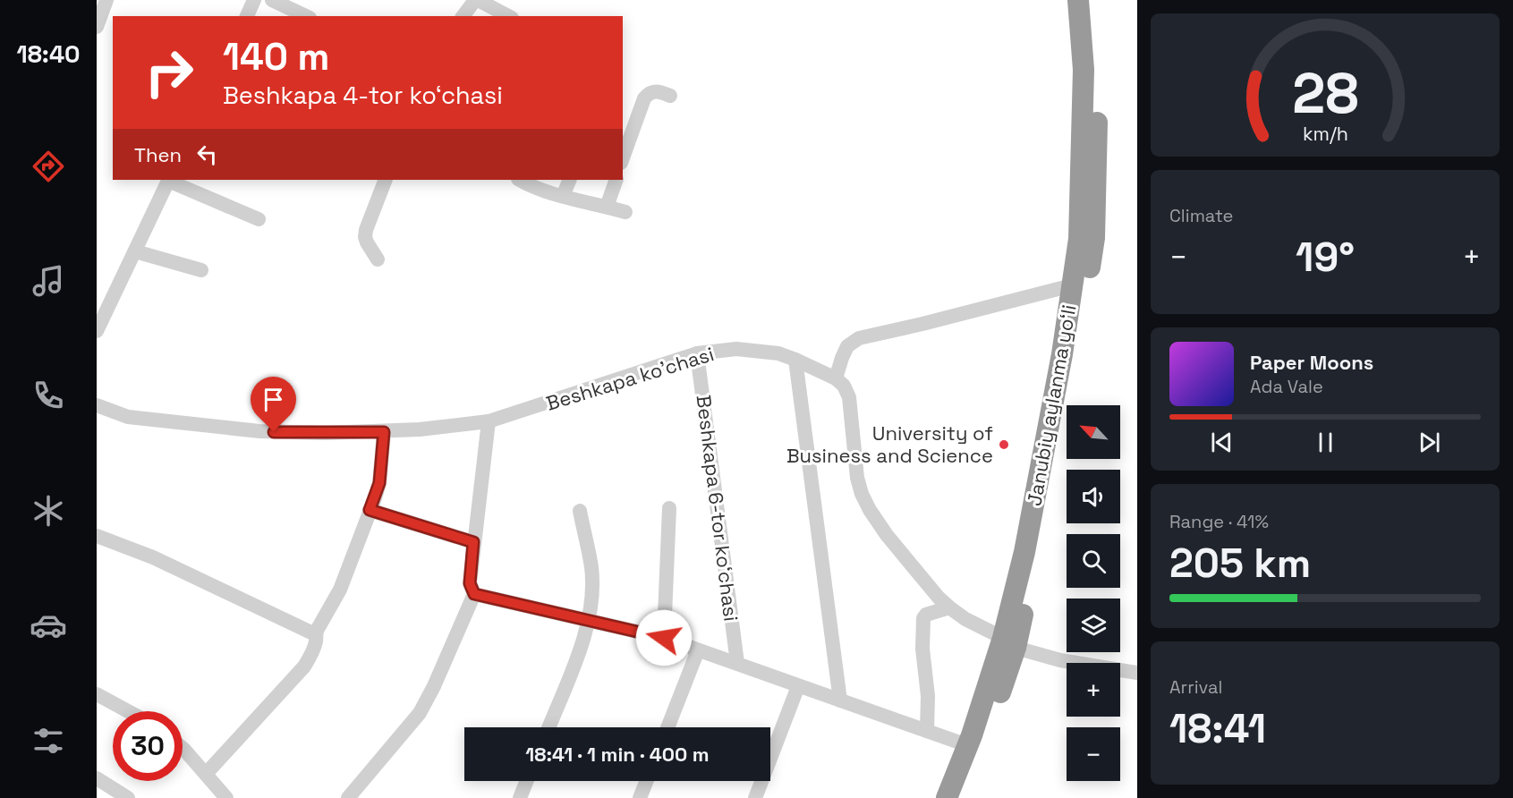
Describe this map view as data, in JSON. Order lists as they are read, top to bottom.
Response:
{
  "streets": {
    "highway": ["Janubiy aylanma yoʻli"],
    "street": ["Beshkapa ko'chasi", "Beshkapa 6-tor koʻchasi"]
  },
  "crossings": [
    ["Beshkapa ko'chasi", "Beshkapa 6-tor koʻchasi"]
  ],
  "places": ["University of Business and Science"],
  "north": "top left",
  "page": {
    "tabs": "18:40",
    "turn": ["140 m", "Beshkapa 4-tor koʻchasi"],
    "then": "Then",
    "tile": [
      "Climate",
      ["Range · 41%", "205 km"],
      ["Arrival", "18:41"]
    ],
    "heat": ["−", "19°", "+"],
    "song": ["Paper Moons", "Ada Vale"],
    "map_buttons": ["+", "−"],
    "limit": "30",
    "trip": "18:41 · 1 min · 400 m",
    "gauge": ["28", "km/h"]
  }
}
